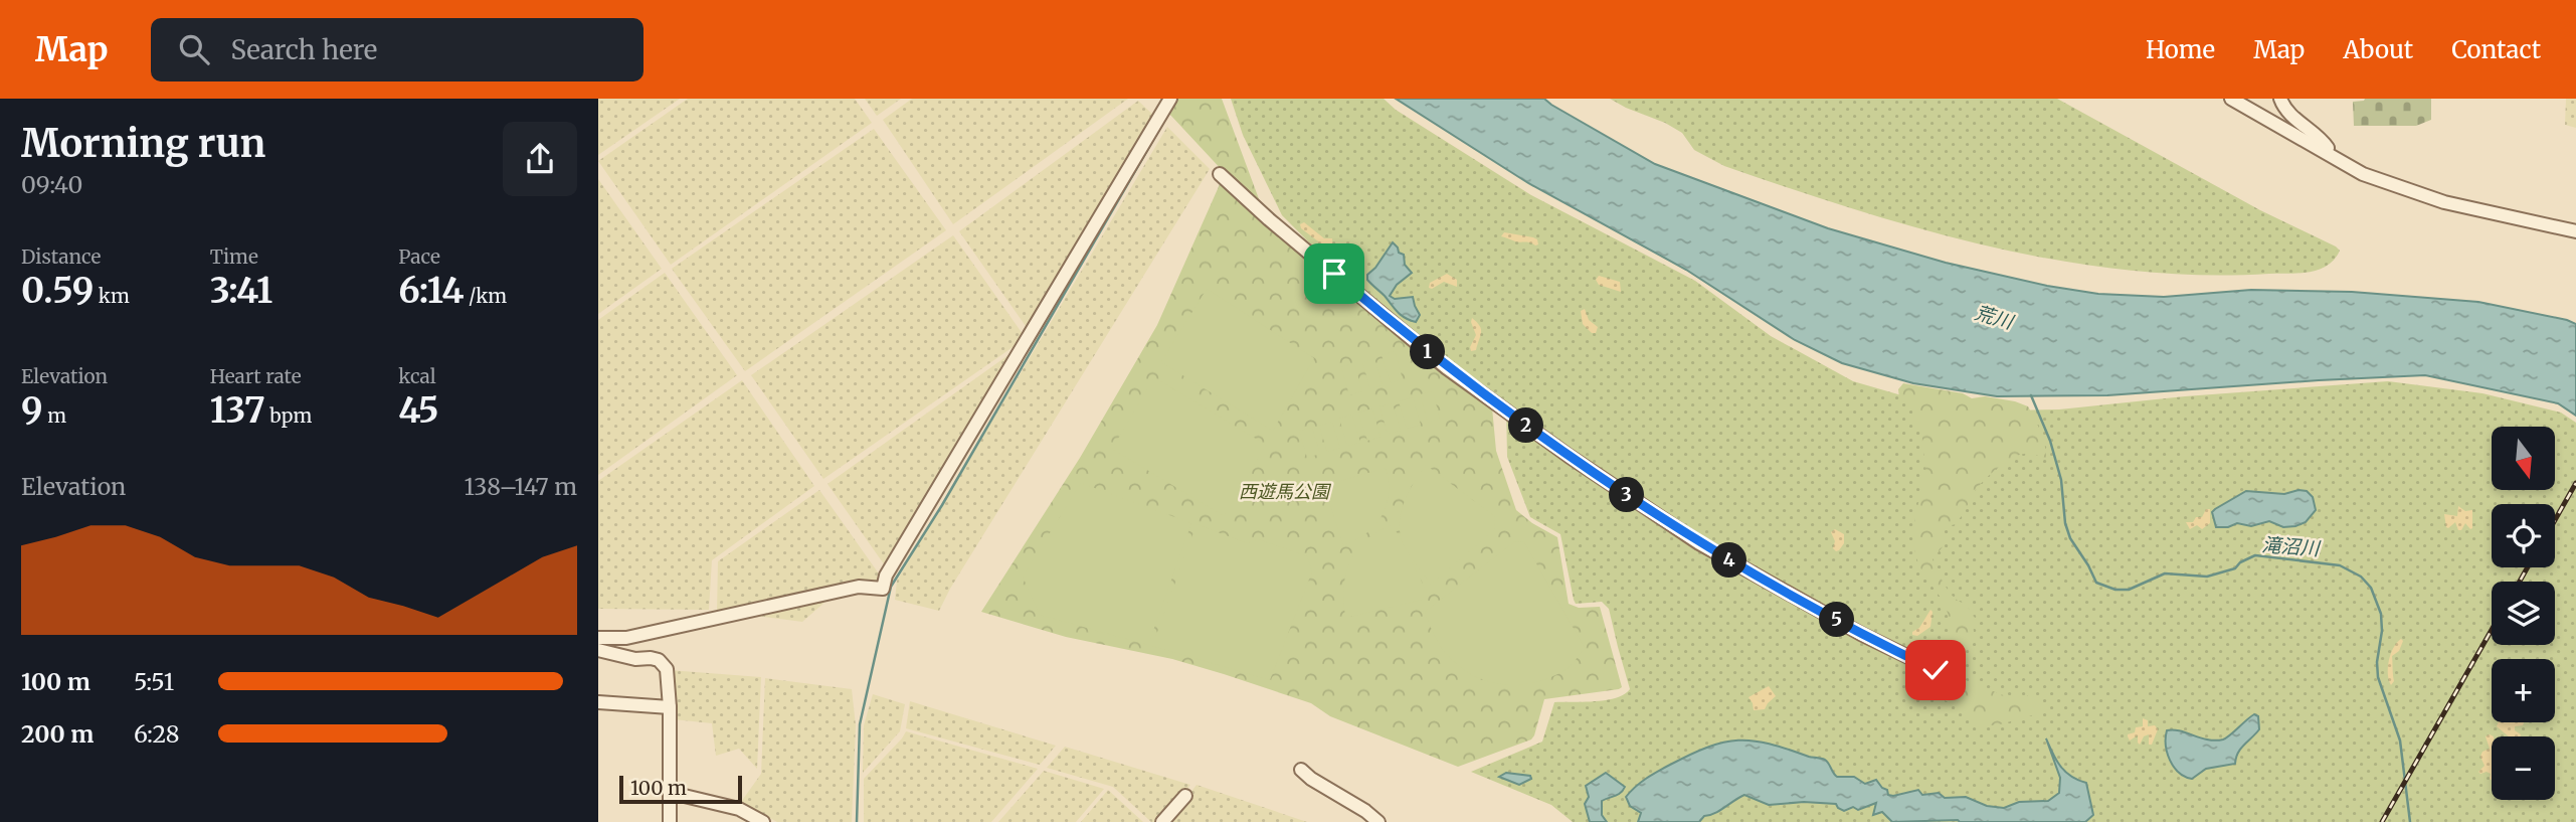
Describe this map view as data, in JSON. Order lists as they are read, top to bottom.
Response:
{
  "water": ["荒川", "滝沼川"],
  "parks": ["西遊馬公園"],
  "scale_bar": "100 m",
  "north": "bottom",
  "page": {
    "header": "Map",
    "search": "Search here",
    "nav": [
      "Home",
      "Map",
      "About",
      "Contact"
    ],
    "heading": ["Morning run", "09:40"],
    "stats": [
      ["Distance", "0.59 km"],
      ["Time", "3:41"],
      ["Pace", "6:14 /km"],
      ["Elevation", "9 m"],
      ["Heart rate", "137 bpm"],
      ["kcal", "45"]
    ],
    "pins": [
      "1",
      "2",
      "3",
      "4",
      "5"
    ],
    "map_buttons": ["+", "−"],
    "chart": ["Elevation", "138–147 m"],
    "list": [
      {
        "name": "100 m",
        "note": "5:51"
      },
      {
        "name": "200 m",
        "note": "6:28"
      }
    ],
    "scale": "100 m"
  }
}
